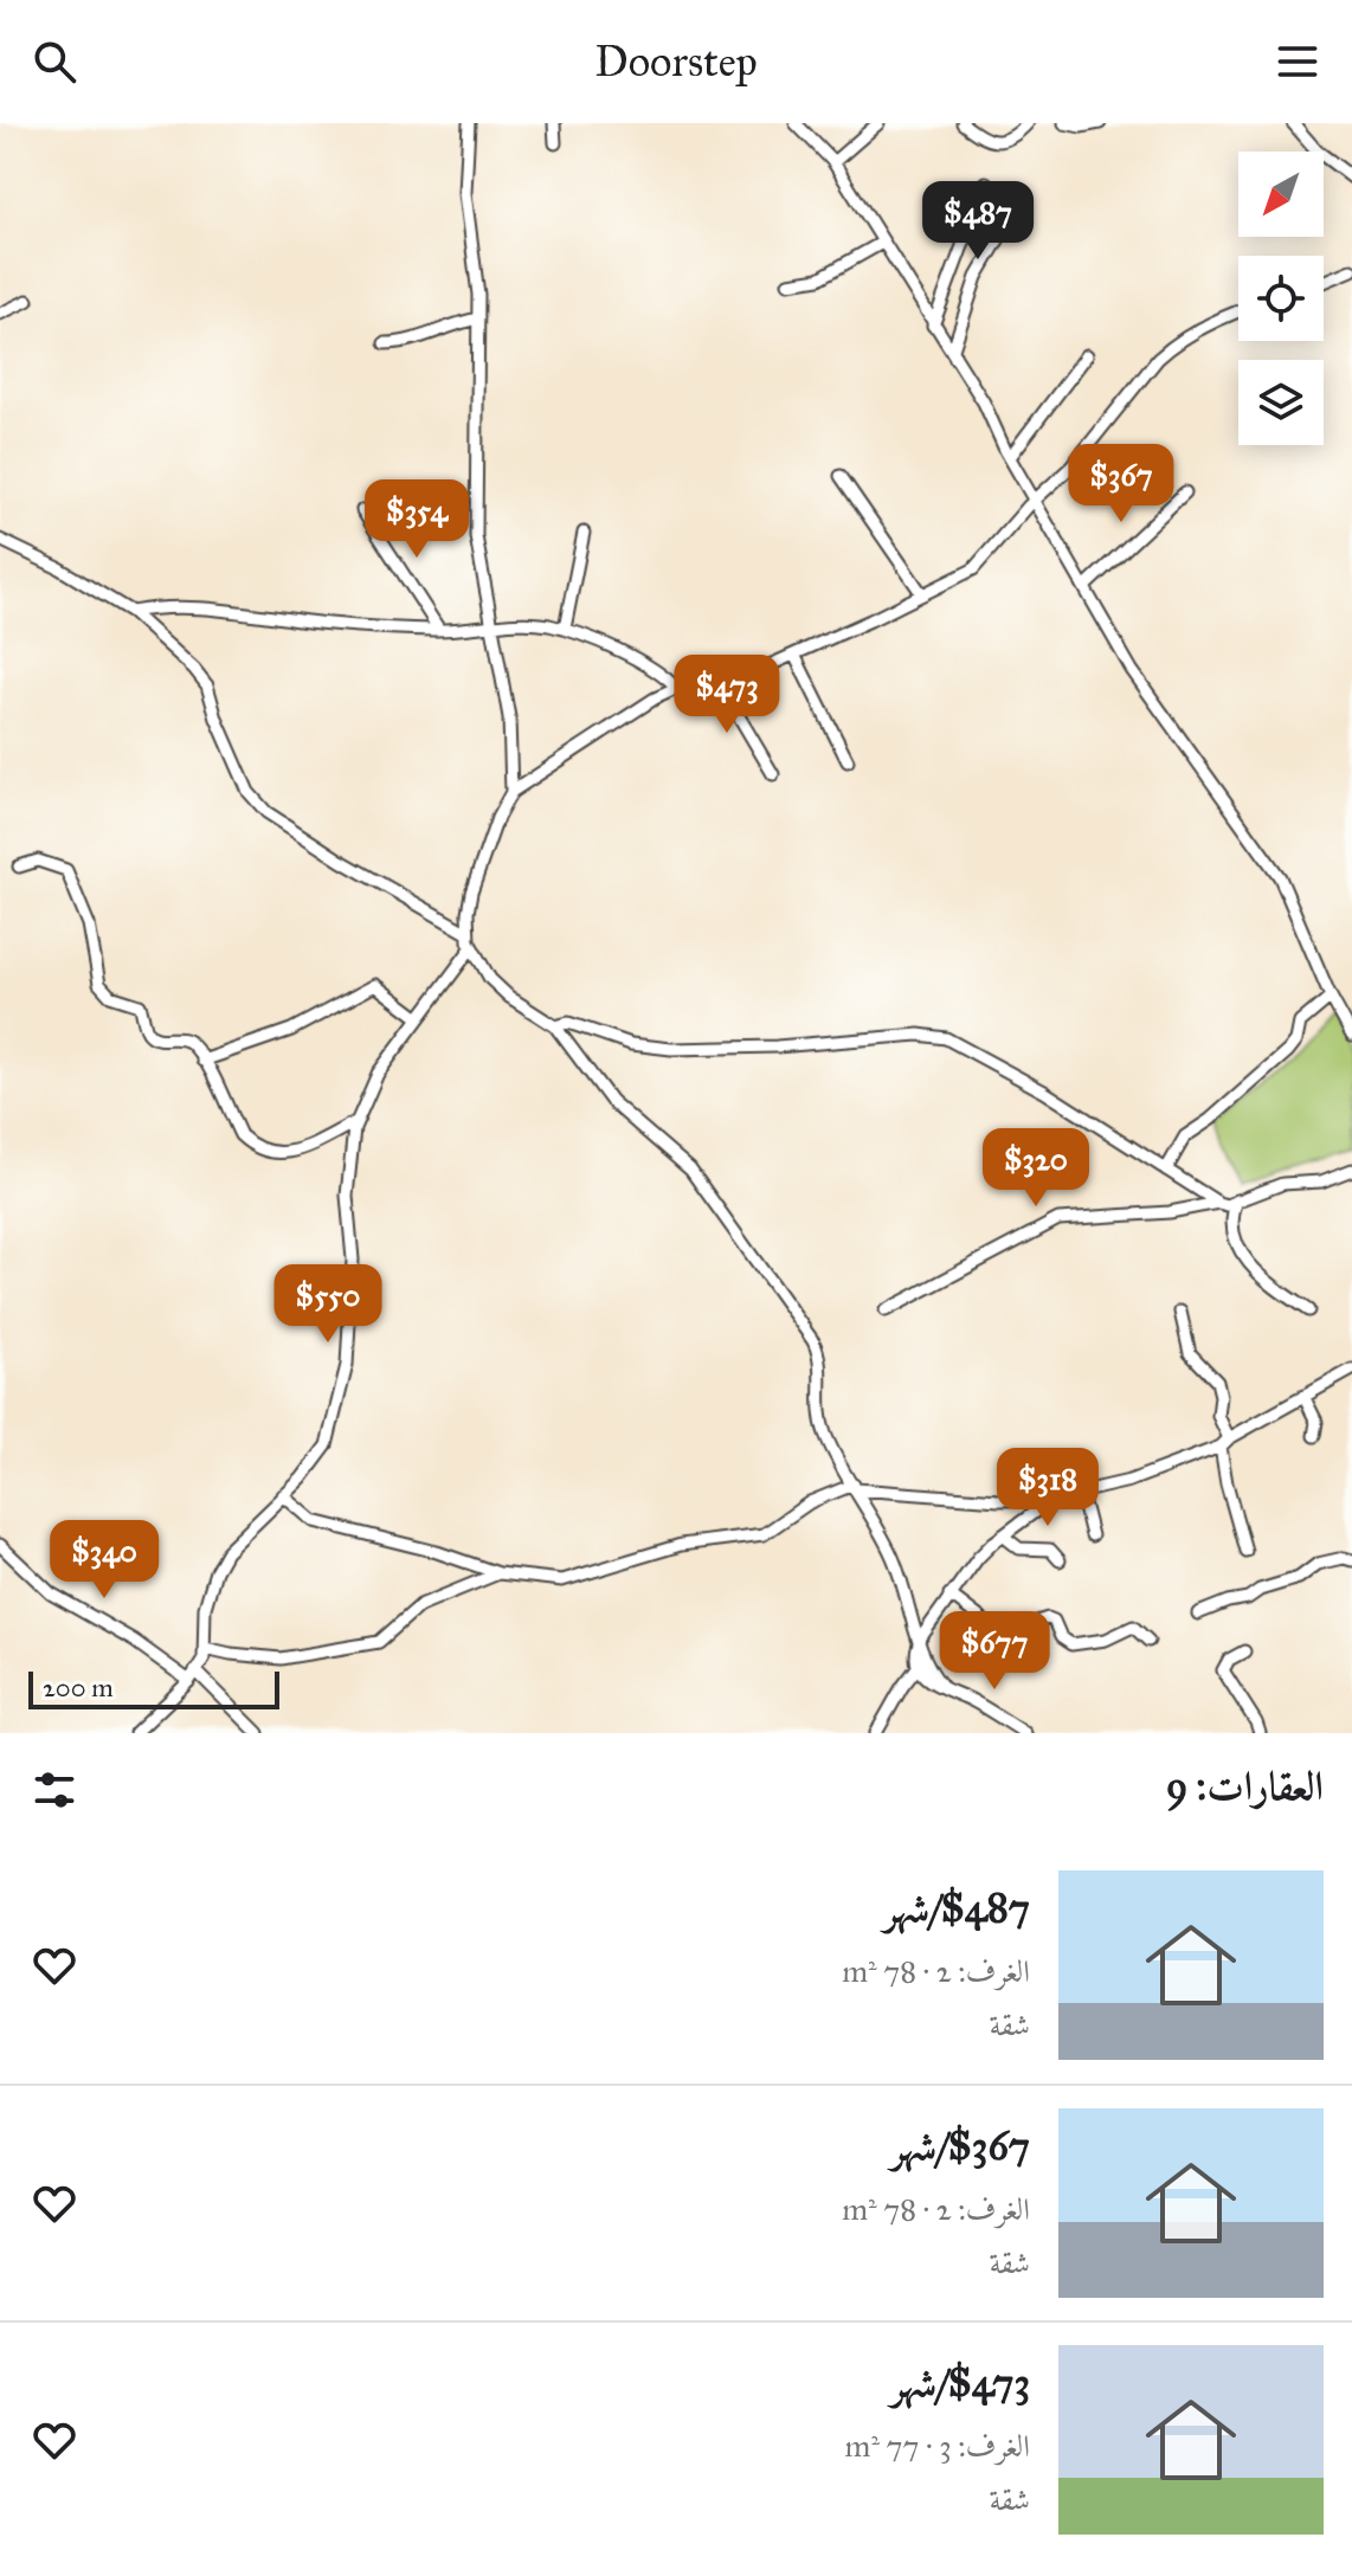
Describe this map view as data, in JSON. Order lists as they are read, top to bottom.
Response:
{
  "scale_bar": "200 m",
  "north": "bottom left",
  "page": {
    "header": "Doorstep",
    "price": [
      "$487",
      "$367",
      "$354",
      "$473",
      "$320",
      "$550",
      "$318",
      "$340",
      "$677"
    ],
    "scale": "200 m",
    "heading": "العقارات: 9",
    "list": [
      {
        "name": "$487/شهر",
        "note": "الغرف: 2 · 78 m² · شقة"
      },
      {
        "name": "$367/شهر",
        "note": "الغرف: 2 · 78 m² · شقة"
      },
      {
        "name": "$473/شهر",
        "note": "الغرف: 3 · 77 m² · شقة"
      }
    ]
  }
}
